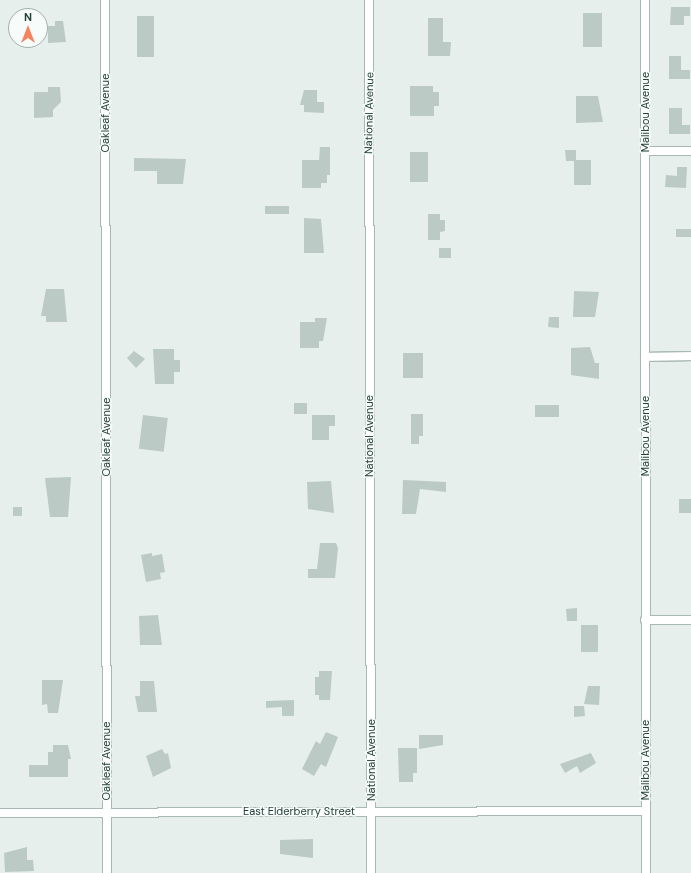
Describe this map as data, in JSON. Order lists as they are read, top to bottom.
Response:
{
  "streets": {
    "street": [
      "Malibou Avenue",
      "Oakleaf Avenue",
      "National Avenue",
      "East Elderberry Street"
    ]
  },
  "crossings": [
    ["Malibou Avenue", "East Elderberry Street"],
    ["Oakleaf Avenue", "East Elderberry Street"],
    ["National Avenue", "East Elderberry Street"]
  ],
  "north": "top"
}
